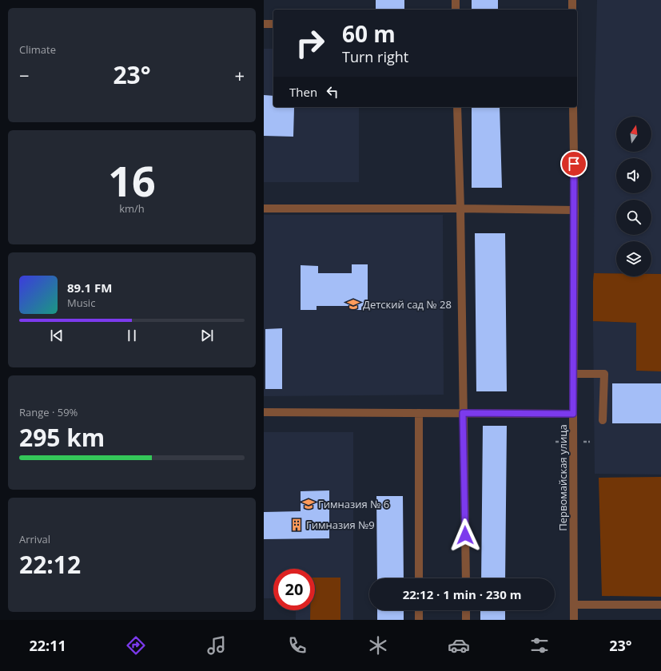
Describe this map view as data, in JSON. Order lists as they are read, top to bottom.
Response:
{
  "streets": {
    "street": ["Первомайская улица"]
  },
  "places": {
    "school or university": ["Детский сад № 28", "Гимназия № 6"],
    "building": ["Гимназия №9"]
  },
  "north": "top",
  "page": {
    "tile": [
      "Climate",
      ["16", "km/h"],
      ["Range · 59%", "295 km"],
      ["Arrival", "22:12"]
    ],
    "turn": ["60 m", "Turn right"],
    "heat": ["−", "23°", "+"],
    "then": "Then",
    "song": ["89.1 FM", "Music"],
    "limit": "20",
    "trip": "22:12 · 1 min · 230 m",
    "tabs": ["22:11", "23°"]
  }
}
